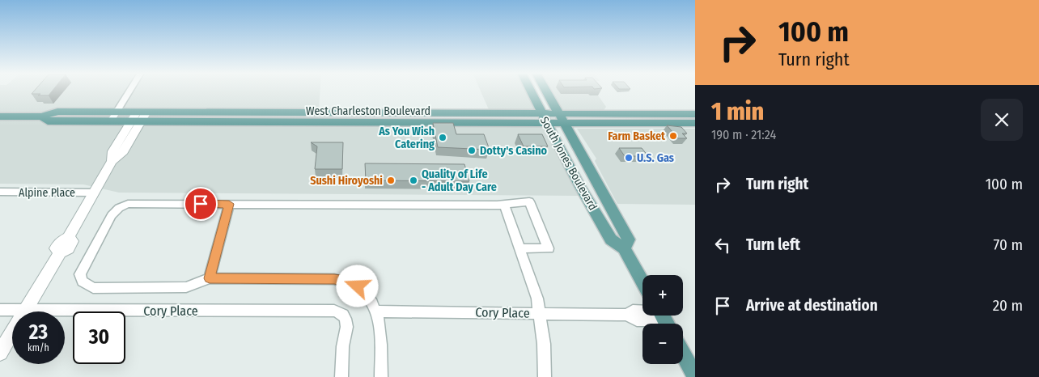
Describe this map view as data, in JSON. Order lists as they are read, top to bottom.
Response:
{
  "streets": {
    "main road": ["West Charleston Boulevard", "South Jones Boulevard"],
    "street": ["Alpine Place", "Cory Place"]
  },
  "crossings": [
    ["West Charleston Boulevard", "South Jones Boulevard"]
  ],
  "places": [
    "Farm Basket",
    "As You Wish Catering",
    "Dotty's Casino",
    "U.S. Gas",
    "Sushi Hiroyoshi",
    "Quality of Life - Adult Day Care"
  ],
  "page": {
    "turn": ["100 m", "Turn right"],
    "heading": ["1 min", "190 m · 21:24"],
    "list": [
      {
        "name": "Turn right",
        "value": "100 m"
      },
      {
        "name": "Turn left",
        "value": "70 m"
      },
      {
        "name": "Arrive at destination",
        "value": "20 m"
      }
    ],
    "map_buttons": ["+", "−"],
    "speed": "23 km/h",
    "limit": "30"
  }
}
